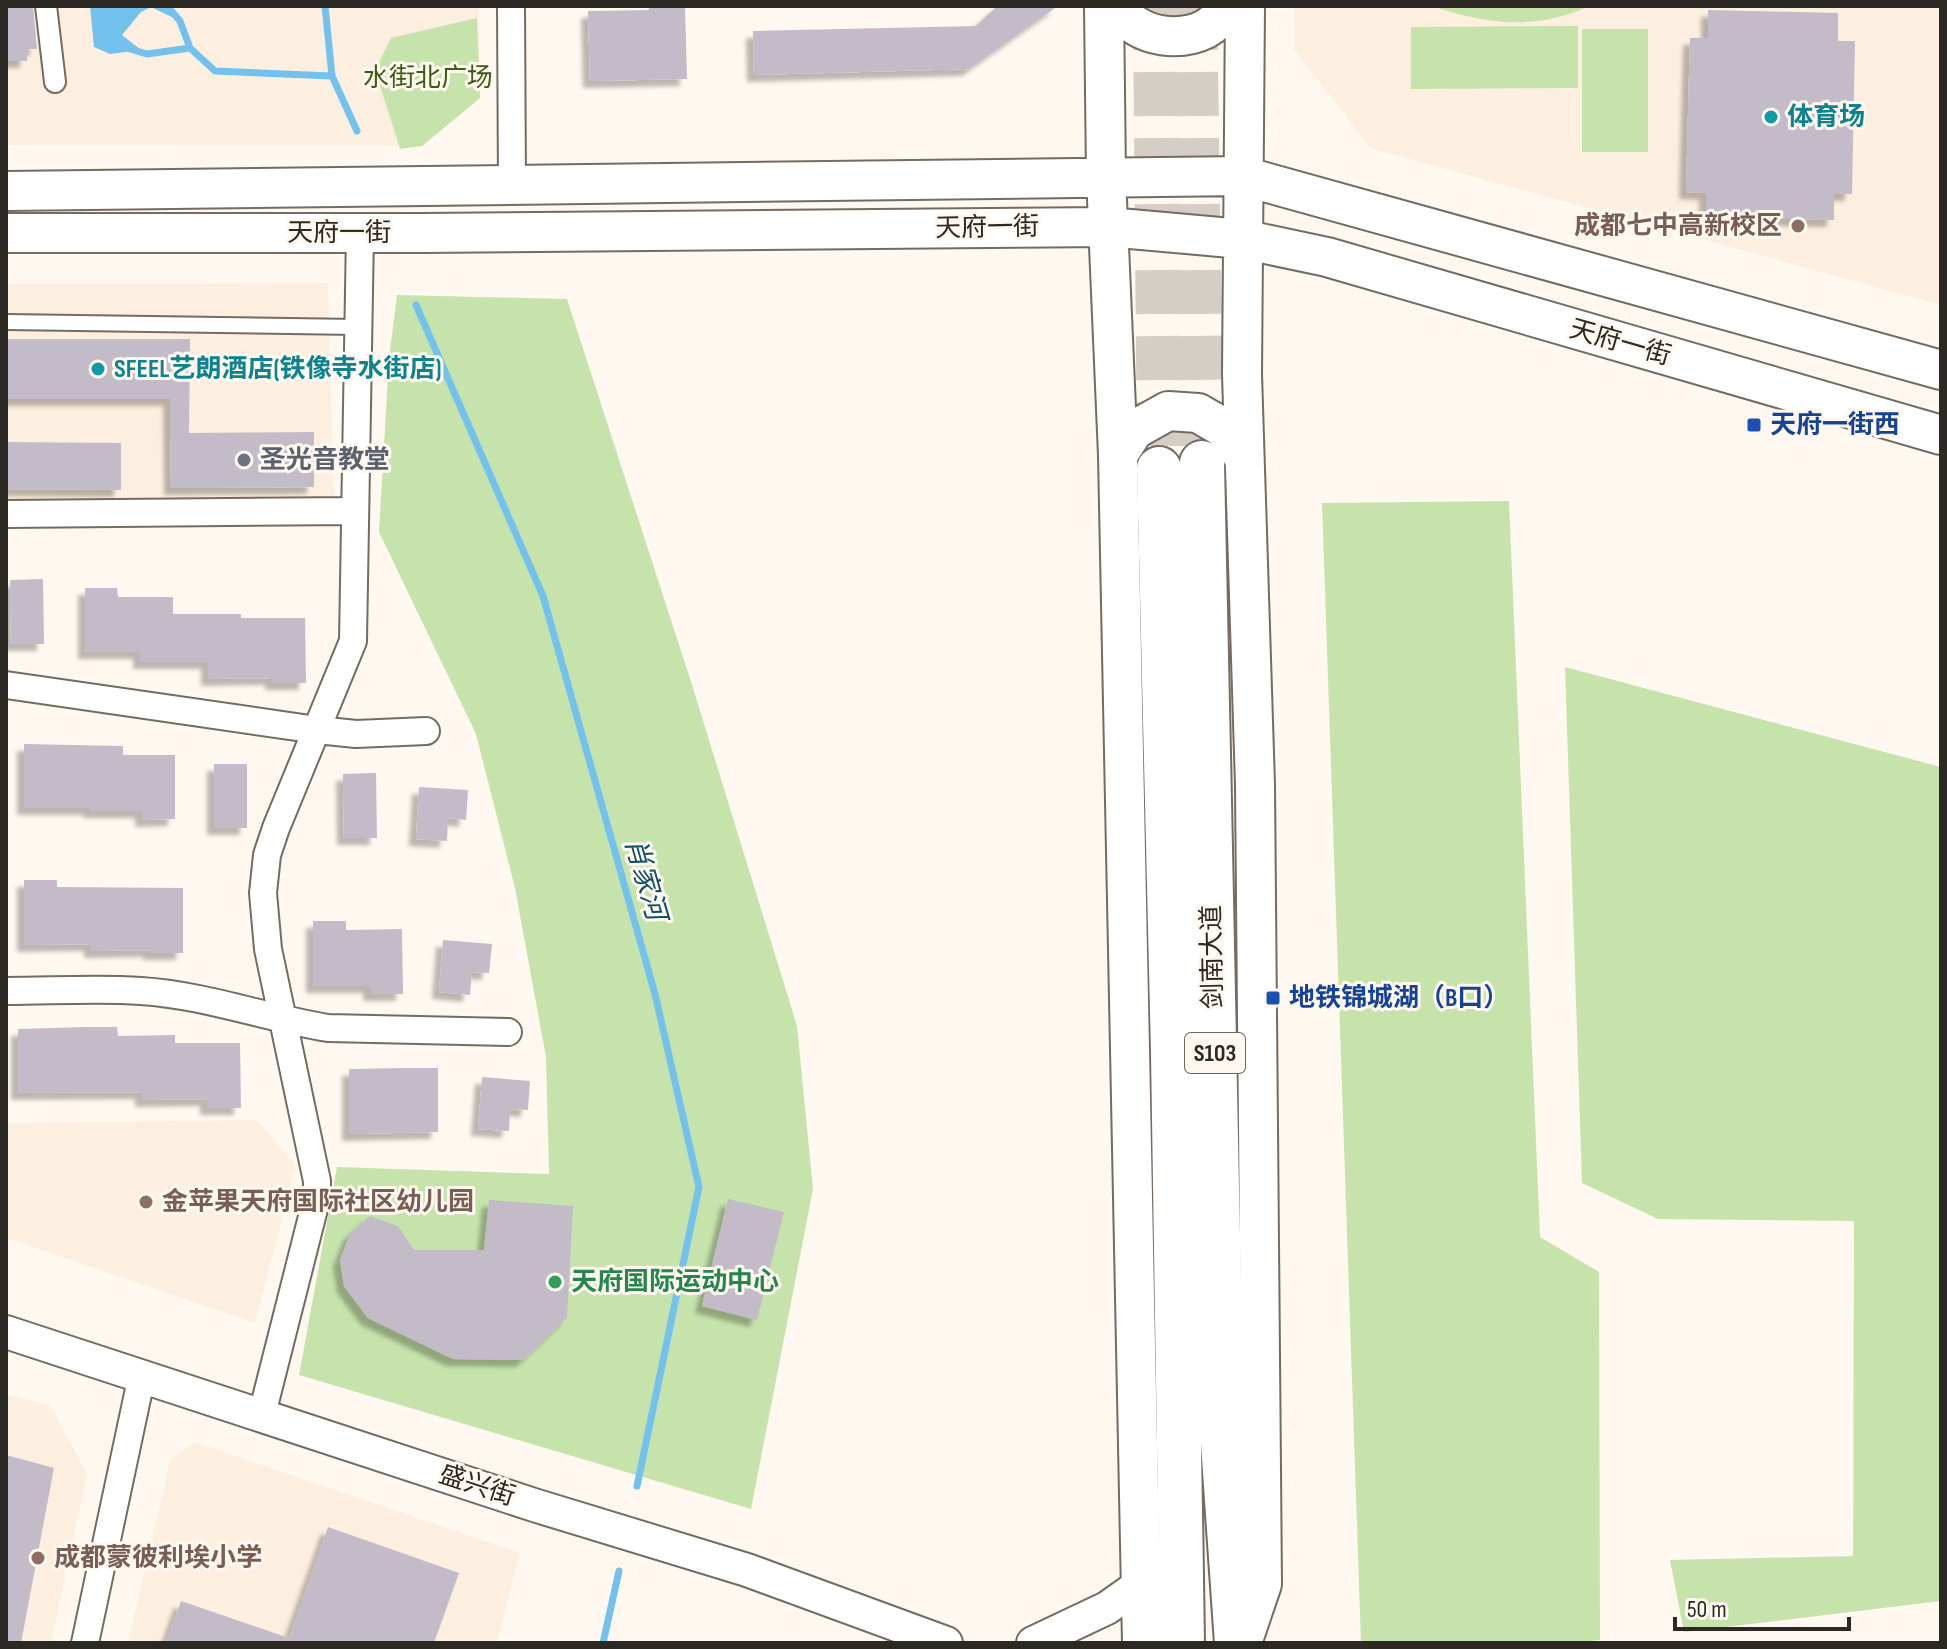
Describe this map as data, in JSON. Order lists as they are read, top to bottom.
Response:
{
  "streets": {
    "highway": ["剑南大道", "S103"],
    "main road": ["天府一街"],
    "street": ["盛兴街"]
  },
  "water": ["肖家河"],
  "parks": ["水街北广场"],
  "places": {
    "other": [
      "体育场",
      "成都七中高新校区",
      "SFEEL艺朗酒店(铁像寺水街店)",
      "圣光音教堂",
      "金苹果天府国际社区幼儿园",
      "天府国际运动中心",
      "成都蒙彼利埃小学"
    ],
    "transit": ["天府一街西", "地铁锦城湖（B口）"]
  },
  "scale_bar": "50 m"
}
